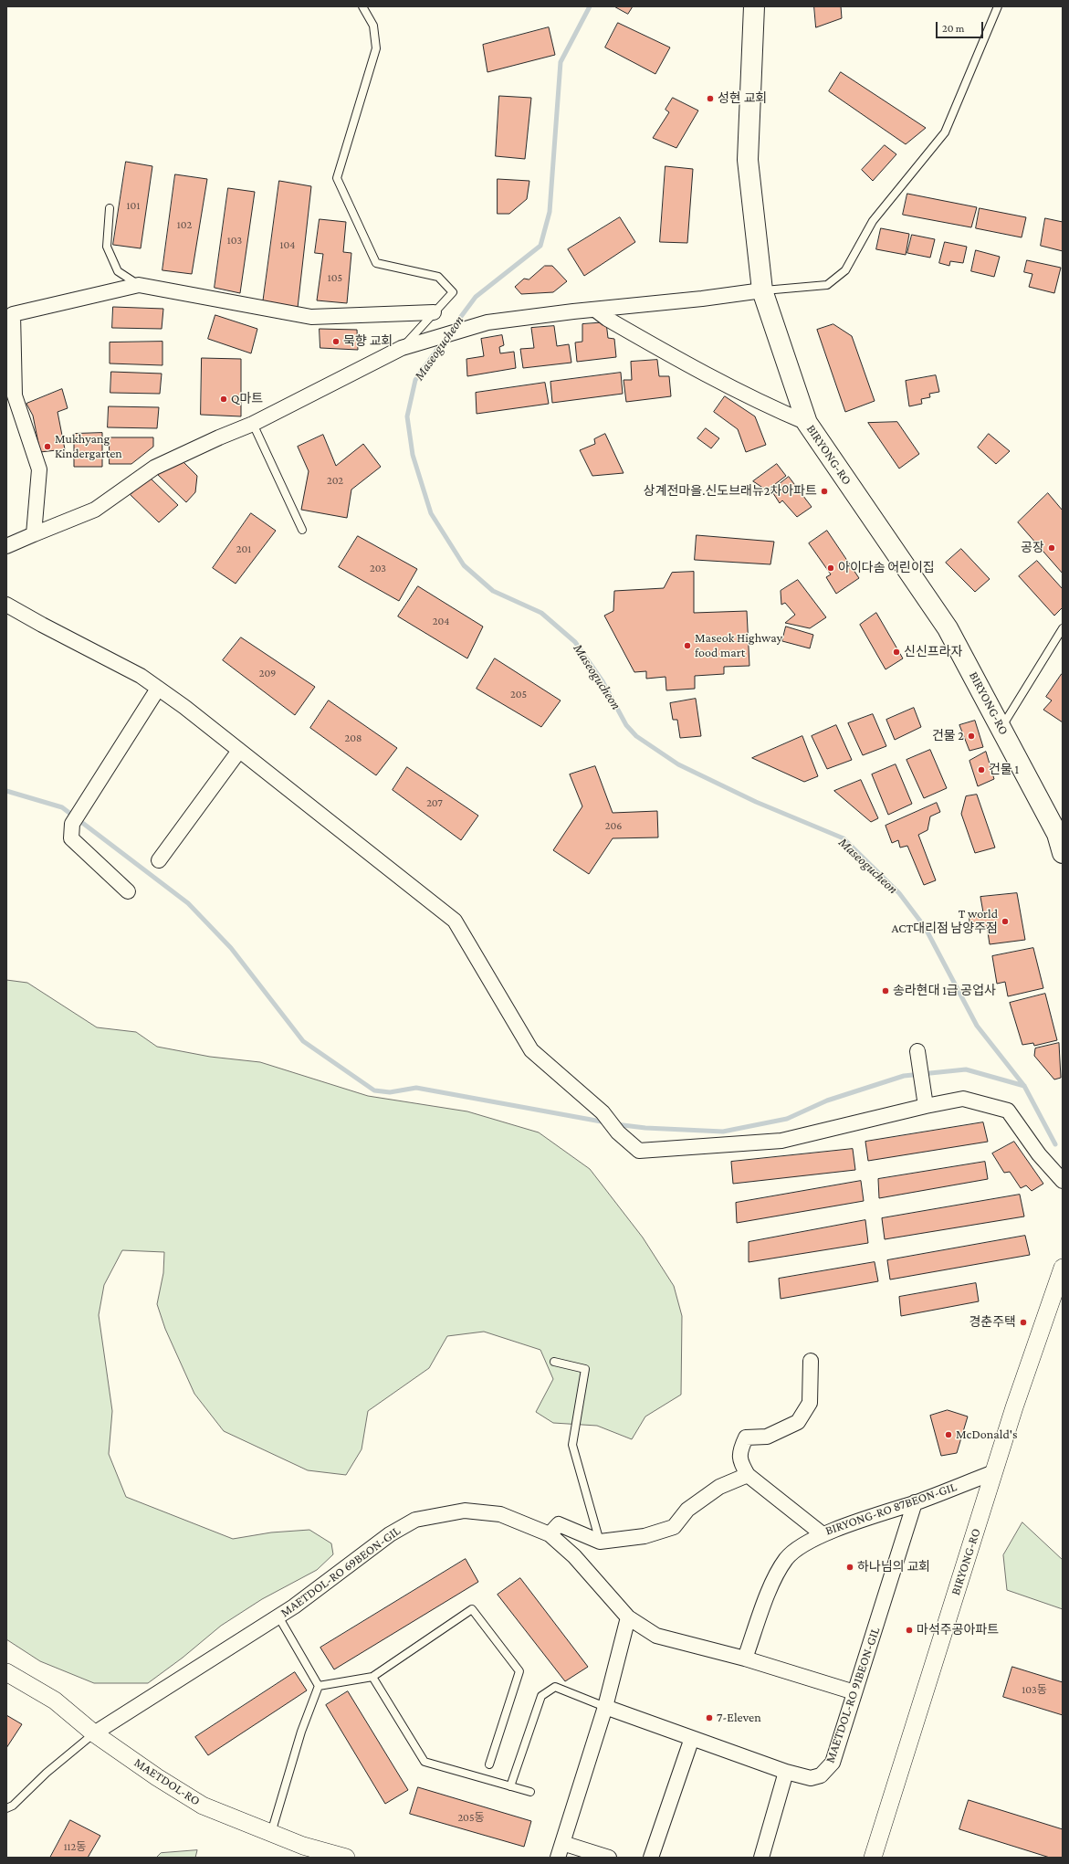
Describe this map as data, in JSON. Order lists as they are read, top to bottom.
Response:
{
  "streets": {
    "main road": ["BIRYONG-RO"],
    "street": [
      "BIRYONG-RO 87BEON-GIL",
      "MAETDOL-RO 69BEON-GIL",
      "MAETDOL-RO 91BEON-GIL",
      "MAETDOL-RO"
    ]
  },
  "crossings": [
    ["BIRYONG-RO", "BIRYONG-RO 87BEON-GIL"],
    ["BIRYONG-RO 87BEON-GIL", "MAETDOL-RO 91BEON-GIL"],
    ["MAETDOL-RO 69BEON-GIL", "MAETDOL-RO 91BEON-GIL"],
    ["MAETDOL-RO 69BEON-GIL", "MAETDOL-RO"]
  ],
  "water": ["Maseogucheon"],
  "places": [
    "성현 교회",
    "묵향 교회",
    "Q마트",
    "Mukhyang Kindergarten",
    "상계전마을.신도브래뉴2차아파트",
    "공장",
    "아이다솜 어린이집",
    "Maseok Highway food mart",
    "신신프라자",
    "건물 2",
    "건물 1",
    "T world ACT대리점 남양주점",
    "송라현대 1급 공업사",
    "경춘주택",
    "McDonald's",
    "하나님의 교회",
    "마석주공아파트",
    "7-Eleven"
  ],
  "house_numbers": [
    "101",
    "102",
    "103",
    "104",
    "105",
    "202",
    "201",
    "203",
    "204",
    "209",
    "205",
    "208",
    "207",
    "206",
    "103동",
    "205동",
    "112동"
  ],
  "scale_bar": "20 m"
}
